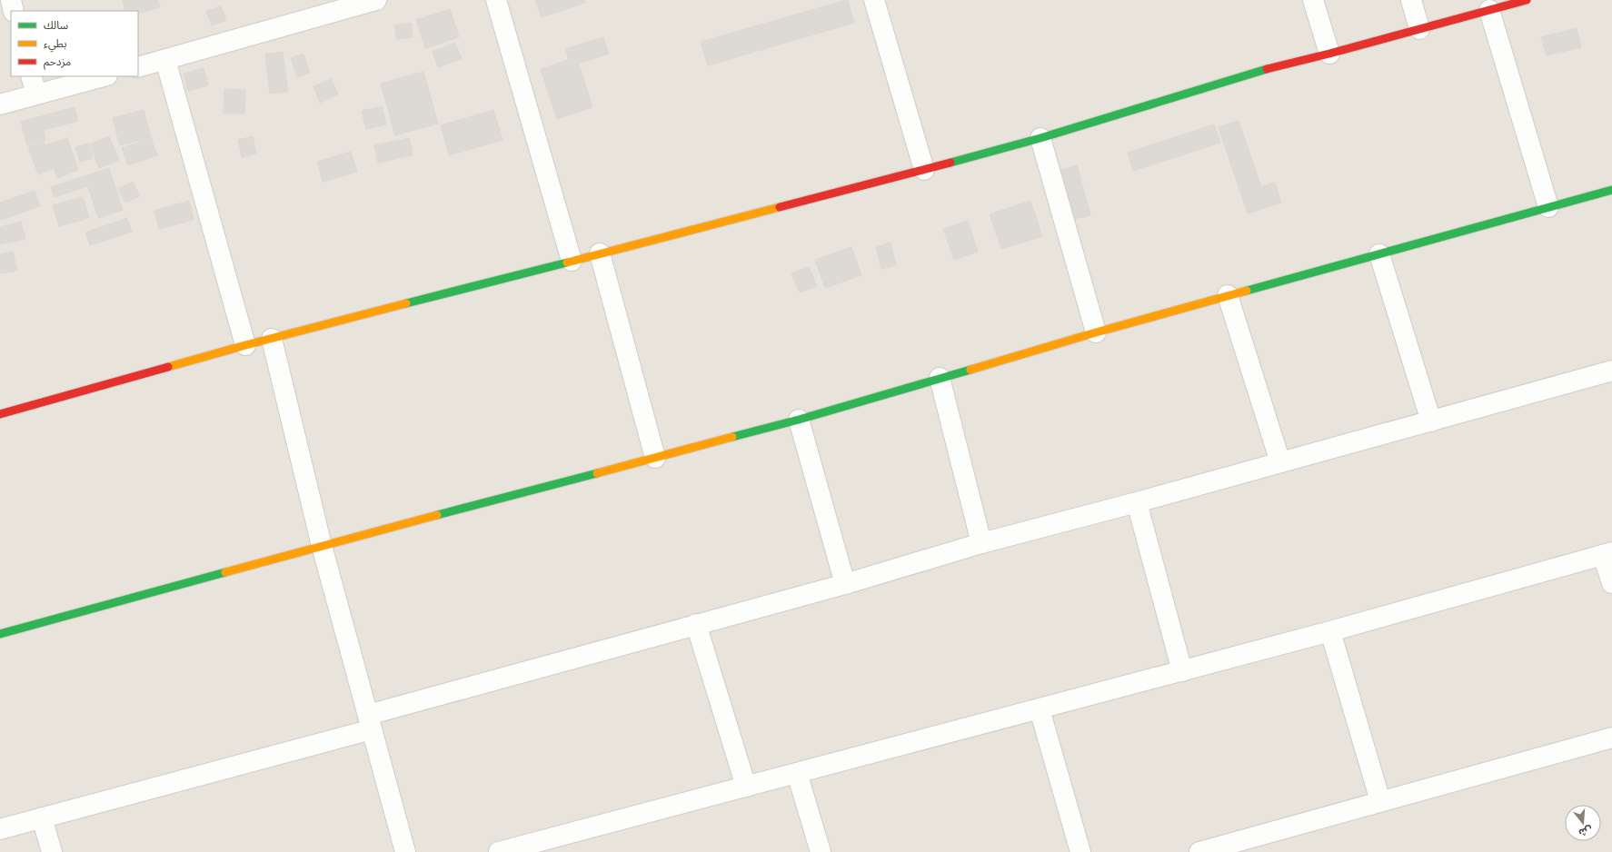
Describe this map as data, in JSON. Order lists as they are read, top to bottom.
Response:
{
  "legend": ["سالك", "بطيء", "مزدحم"],
  "north": "bottom"
}
